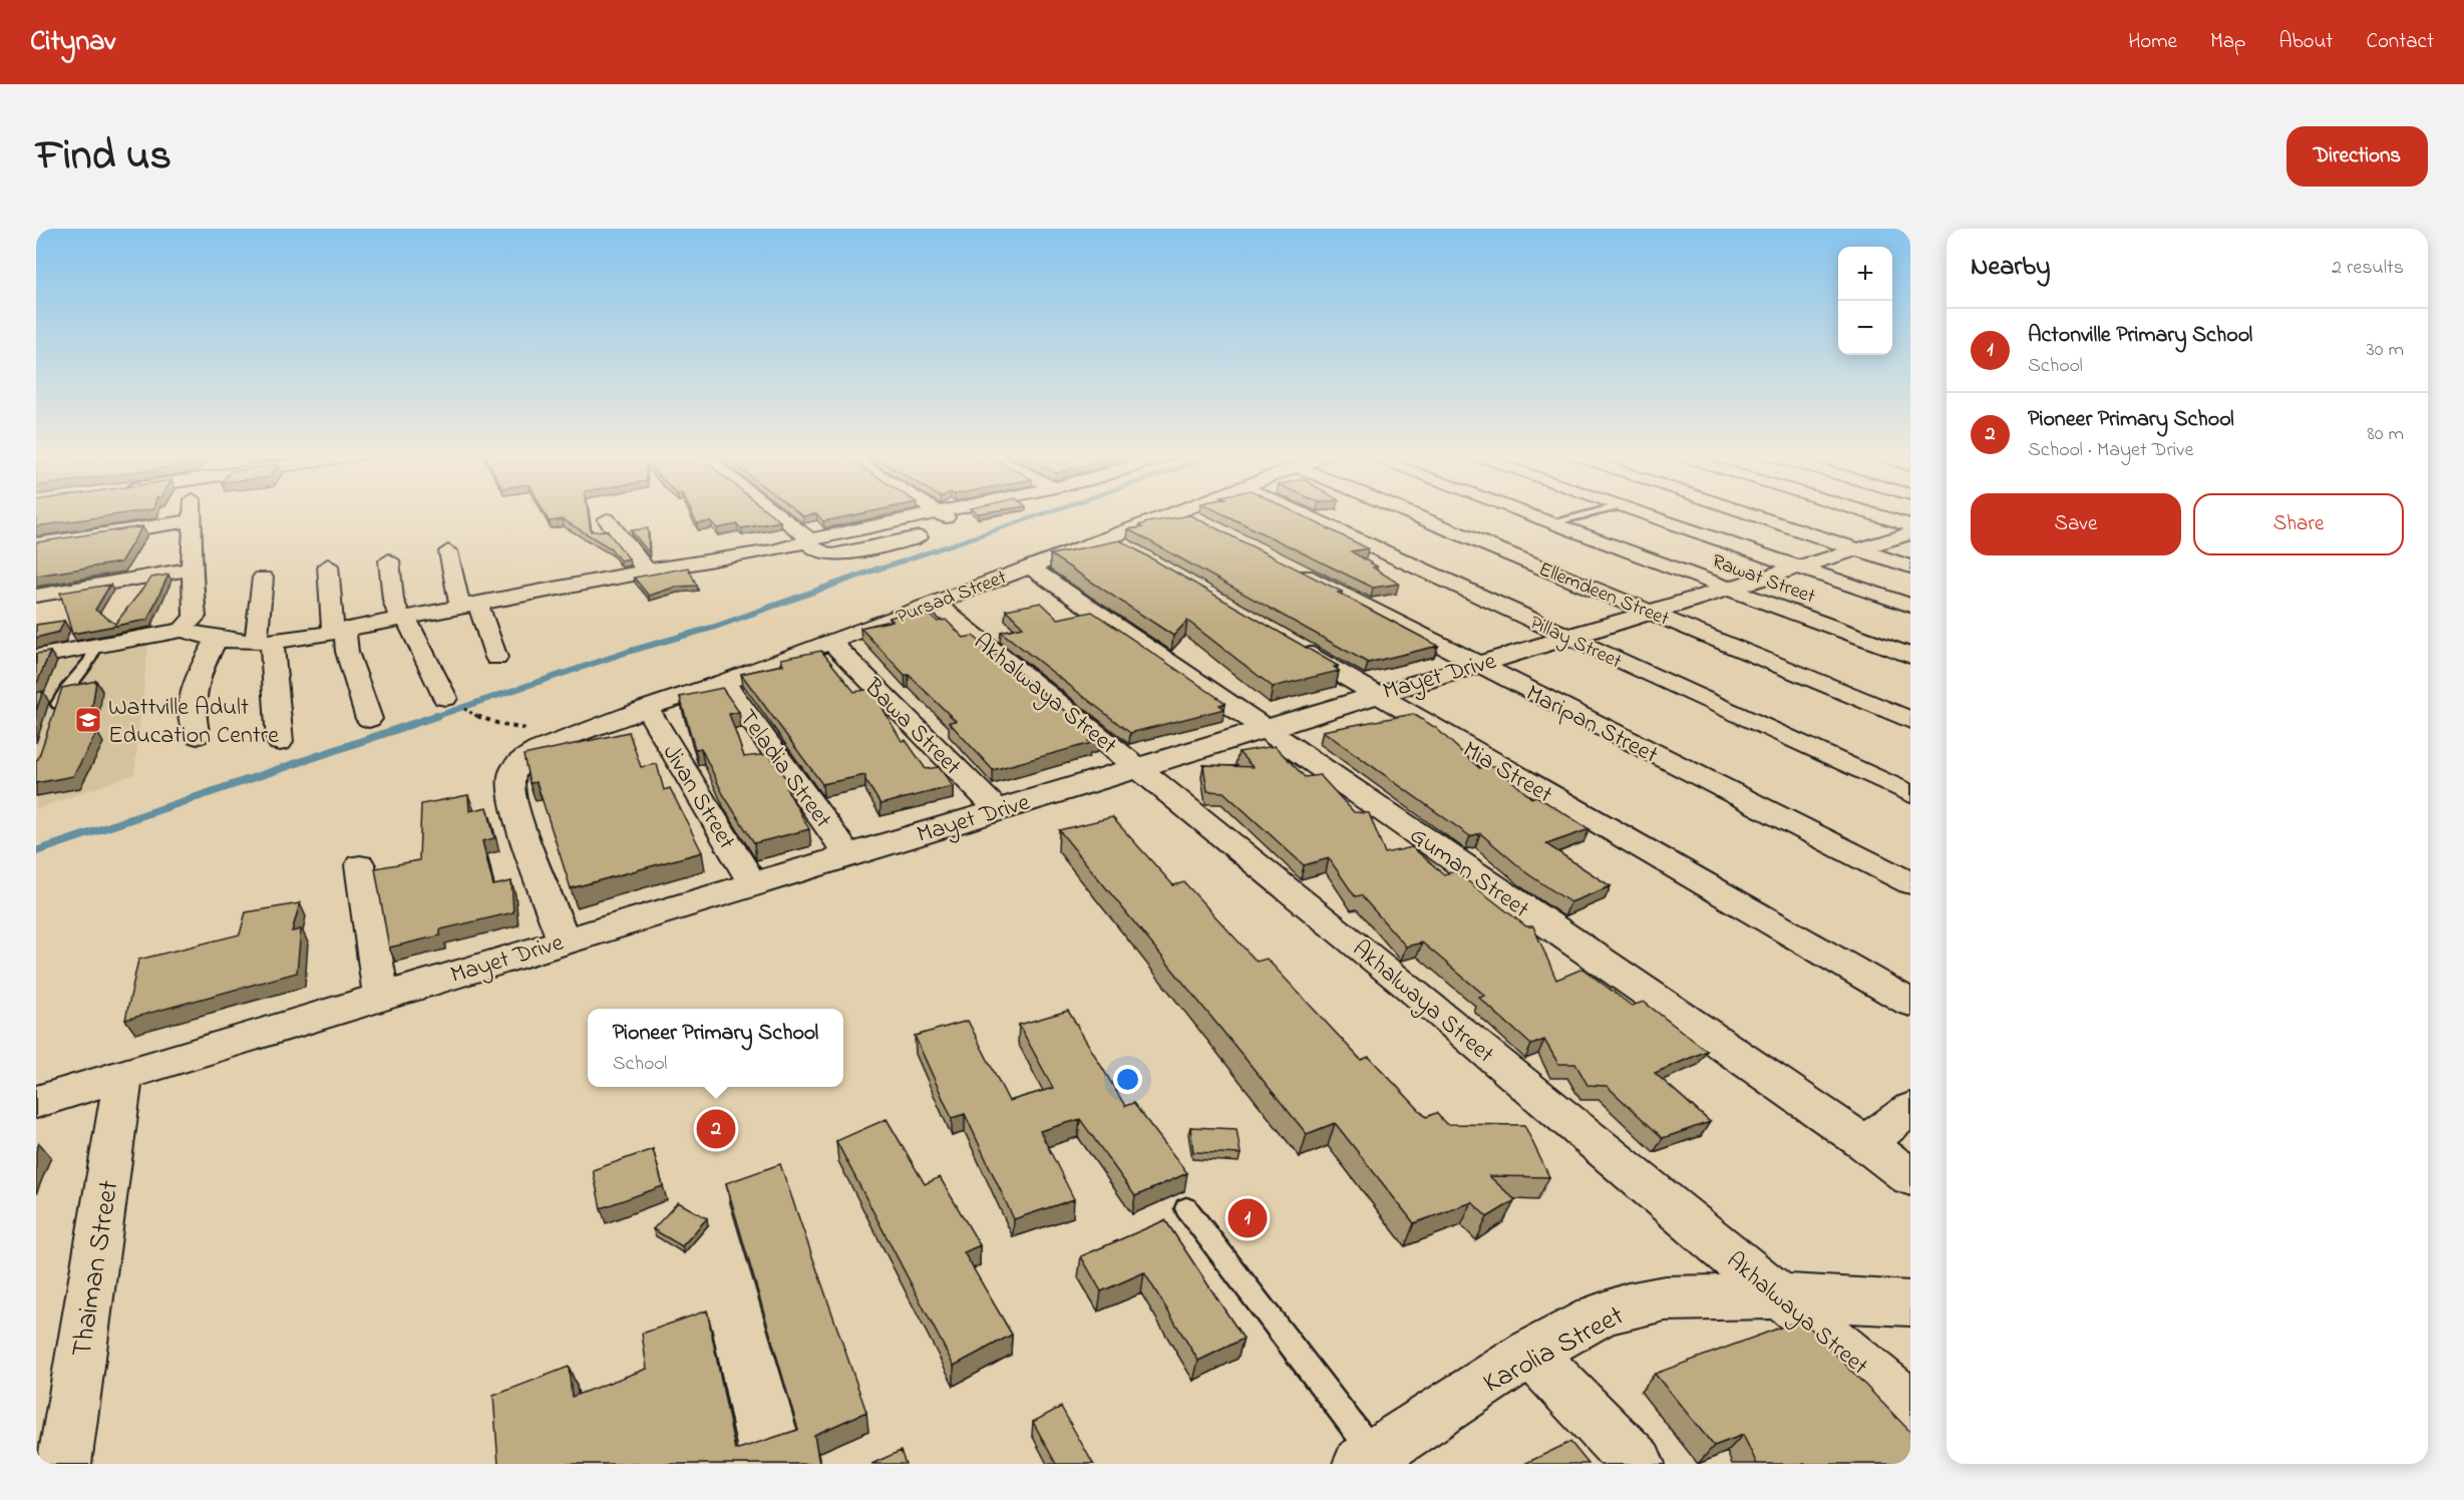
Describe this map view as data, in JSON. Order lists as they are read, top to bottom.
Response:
{
  "streets": {
    "street": [
      "Rawat Street",
      "Ellemdeen Street",
      "Pursad Street",
      "Pillay Street",
      "Mayet Drive",
      "Akhalwaya Street",
      "Maripan Street",
      "Bawa Street",
      "Teladia Street",
      "Mia Street",
      "Jivan Street",
      "Guman Street",
      "Thaiman Street",
      "Karolia Street"
    ]
  },
  "crossings": [
    ["Rawat Street", "Mayet Drive"],
    ["Ellemdeen Street", "Mayet Drive"],
    ["Pursad Street", "Mayet Drive"],
    ["Pursad Street", "Akhalwaya Street"],
    ["Pursad Street", "Bawa Street"],
    ["Pursad Street", "Teladia Street"],
    ["Pursad Street", "Jivan Street"],
    ["Pursad Street", "Guman Street"],
    ["Pillay Street", "Mayet Drive"],
    ["Mayet Drive", "Akhalwaya Street"],
    ["Mayet Drive", "Maripan Street"],
    ["Mayet Drive", "Bawa Street"],
    ["Mayet Drive", "Teladia Street"],
    ["Mayet Drive", "Mia Street"],
    ["Mayet Drive", "Jivan Street"],
    ["Mayet Drive", "Guman Street"],
    ["Mayet Drive", "Thaiman Street"],
    ["Akhalwaya Street", "Karolia Street"]
  ],
  "places": {
    "school or university": ["Wattville Adult Education Centre"]
  },
  "page": {
    "header": "Citynav",
    "nav": [
      "Home",
      "Map",
      "About",
      "Contact"
    ],
    "title": "Find us",
    "buttons": [
      "Directions",
      ["Save", "Share"]
    ],
    "heading": ["Nearby", "2 results"],
    "map_buttons": ["+", "−"],
    "list": [
      {
        "mark": "1",
        "name": "Actonville Primary School",
        "note": "School",
        "value": "30 m"
      },
      {
        "mark": "2",
        "name": "Pioneer Primary School",
        "note": "School · Mayet Drive",
        "value": "80 m"
      }
    ],
    "popup": ["Pioneer Primary School", "School"],
    "pins": ["2", "1"]
  }
}
